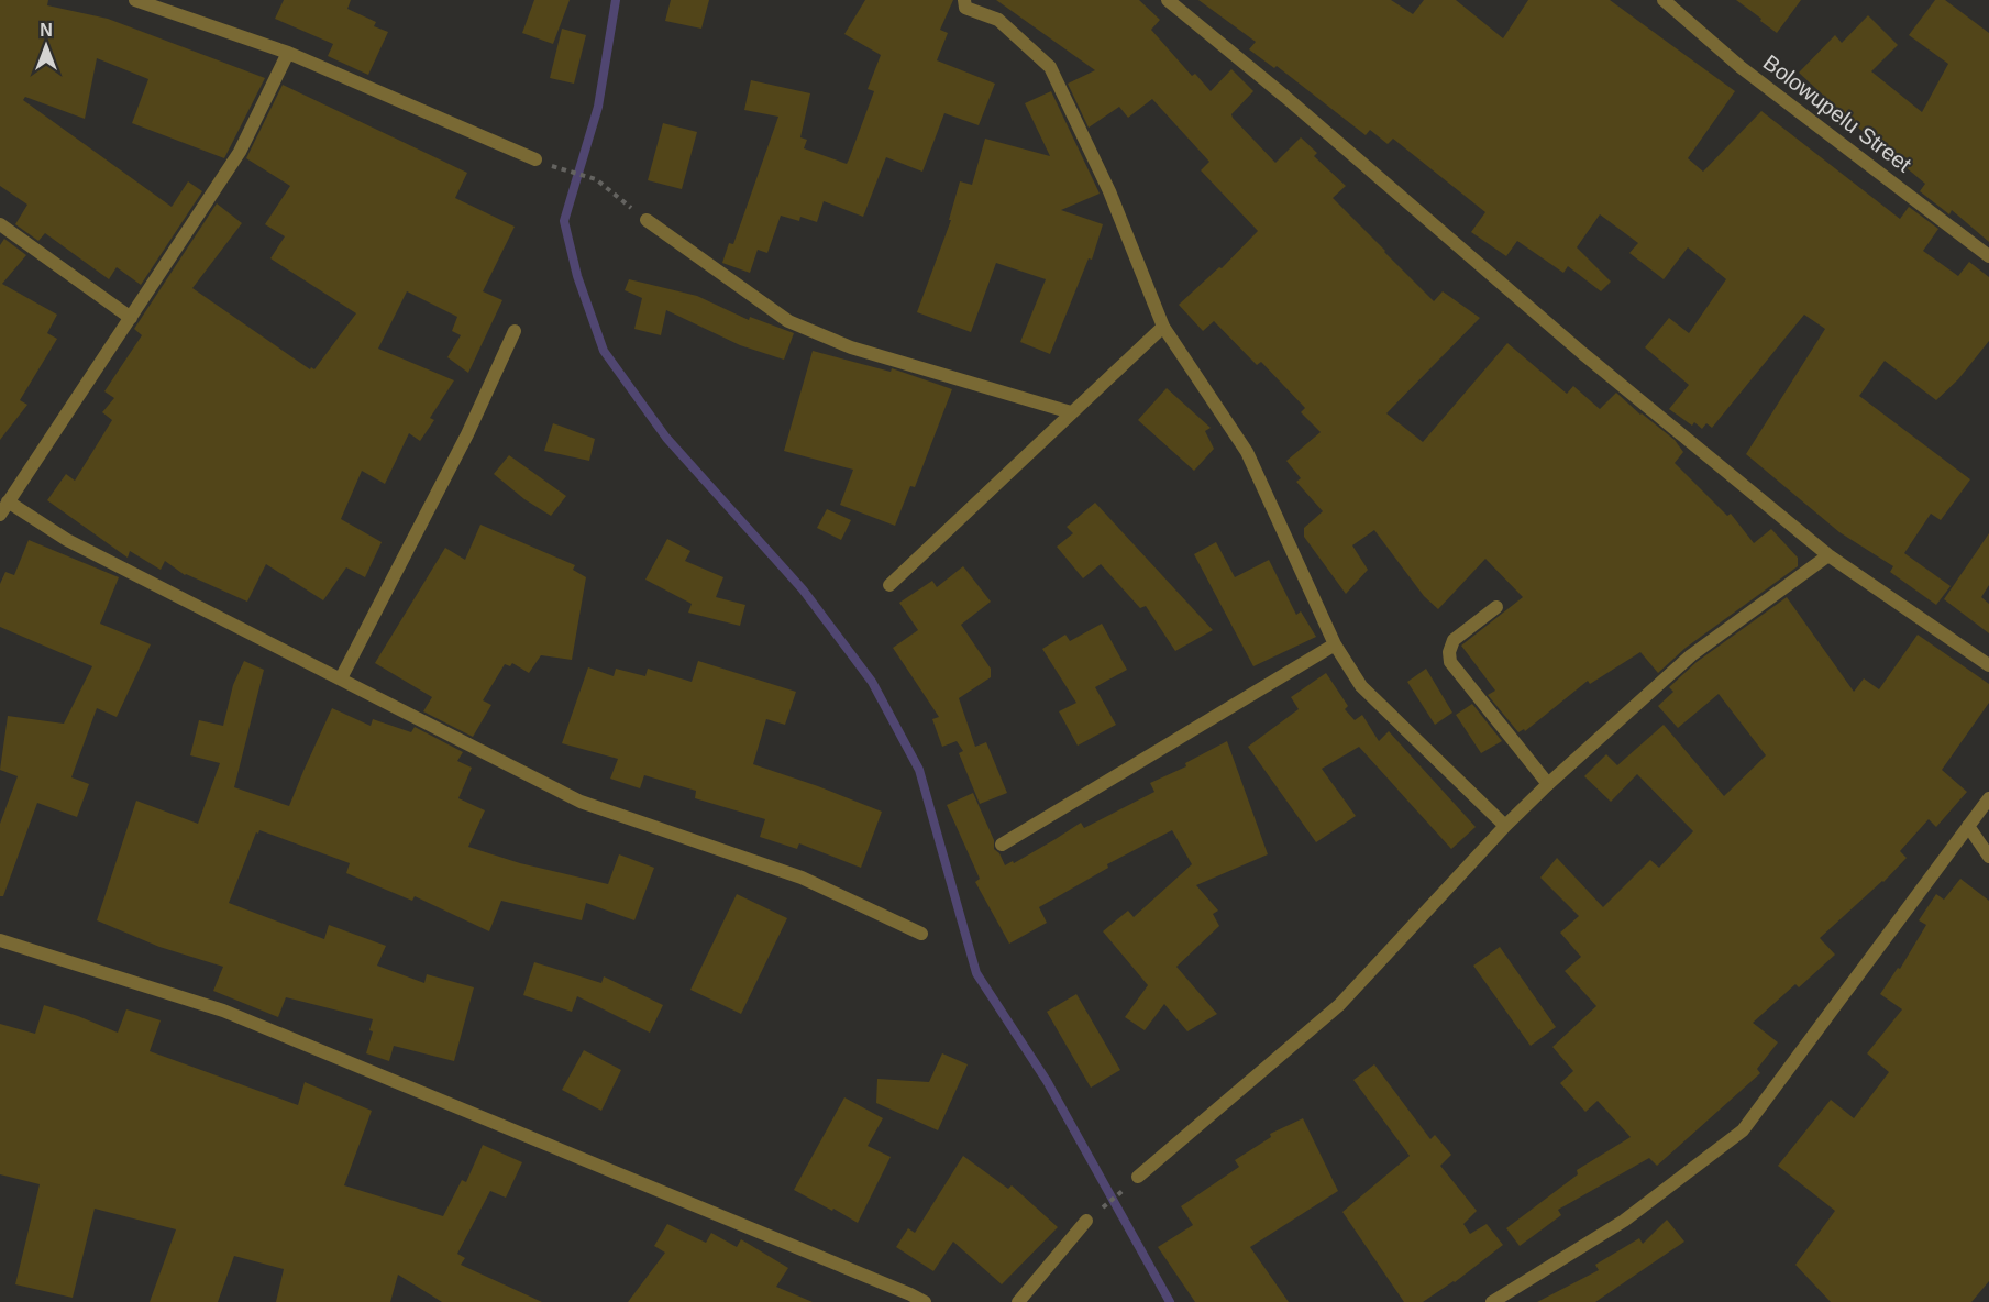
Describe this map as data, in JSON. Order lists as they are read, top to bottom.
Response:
{
  "streets": {
    "street": ["Bolowupelu Street"]
  },
  "north": "top"
}
